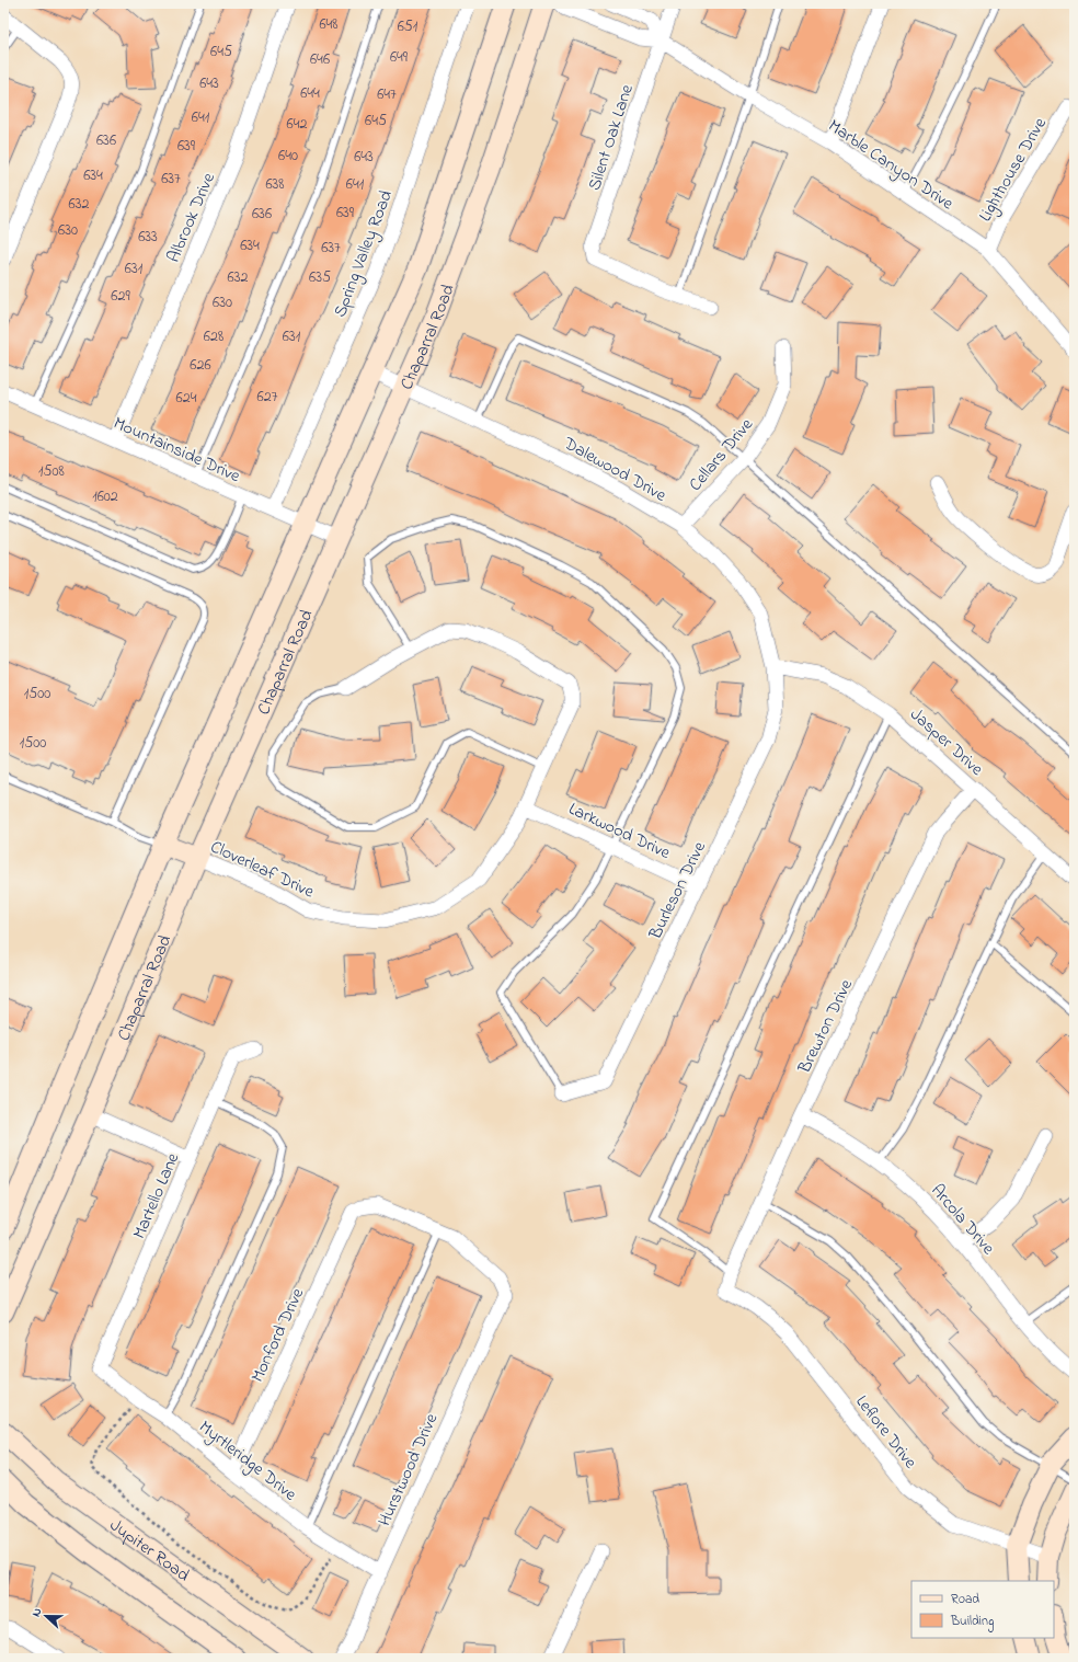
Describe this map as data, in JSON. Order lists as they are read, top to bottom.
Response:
{
  "streets": {
    "main road": ["Chaparral Road", "Jupiter Road"],
    "street": [
      "Silent Oak Lane",
      "Marble Canyon Drive",
      "Lighthouse Drive",
      "Albrook Drive",
      "Spring Valley Road",
      "Mountainside Drive",
      "Cellars Drive",
      "Dalewood Drive",
      "Jasper Drive",
      "Larkwood Drive",
      "Cloverleaf Drive",
      "Burleson Drive",
      "Brewton Drive",
      "Martello Lane",
      "Arcola Drive",
      "Monford Drive",
      "Leflore Drive",
      "Myrtleridge Drive",
      "Hurstwood Drive"
    ]
  },
  "crossings": [
    ["Silent Oak Lane", "Marble Canyon Drive"],
    ["Marble Canyon Drive", "Lighthouse Drive"],
    ["Albrook Drive", "Mountainside Drive"],
    ["Spring Valley Road", "Mountainside Drive"],
    ["Chaparral Road", "Mountainside Drive"],
    ["Chaparral Road", "Dalewood Drive"],
    ["Chaparral Road", "Cloverleaf Drive"],
    ["Cellars Drive", "Dalewood Drive"],
    ["Dalewood Drive", "Jasper Drive"],
    ["Dalewood Drive", "Burleson Drive"],
    ["Jasper Drive", "Burleson Drive"],
    ["Jasper Drive", "Brewton Drive"],
    ["Larkwood Drive", "Cloverleaf Drive"],
    ["Larkwood Drive", "Burleson Drive"],
    ["Brewton Drive", "Arcola Drive"],
    ["Brewton Drive", "Leflore Drive"],
    ["Martello Lane", "Myrtleridge Drive"],
    ["Monford Drive", "Myrtleridge Drive"],
    ["Monford Drive", "Hurstwood Drive"],
    ["Myrtleridge Drive", "Hurstwood Drive"]
  ],
  "house_numbers": [
    "648",
    "651",
    "645",
    "649",
    "646",
    "643",
    "644",
    "647",
    "641",
    "645",
    "642",
    "636",
    "639",
    "640",
    "643",
    "634",
    "637",
    "638",
    "641",
    "632",
    "639",
    "636",
    "630",
    "633",
    "634",
    "637",
    "631",
    "632",
    "635",
    "629",
    "630",
    "628",
    "631",
    "626",
    "627",
    "624",
    "1508",
    "1602",
    "1500",
    "1500"
  ],
  "legend": ["Road", "Building"],
  "north": "left"
}
